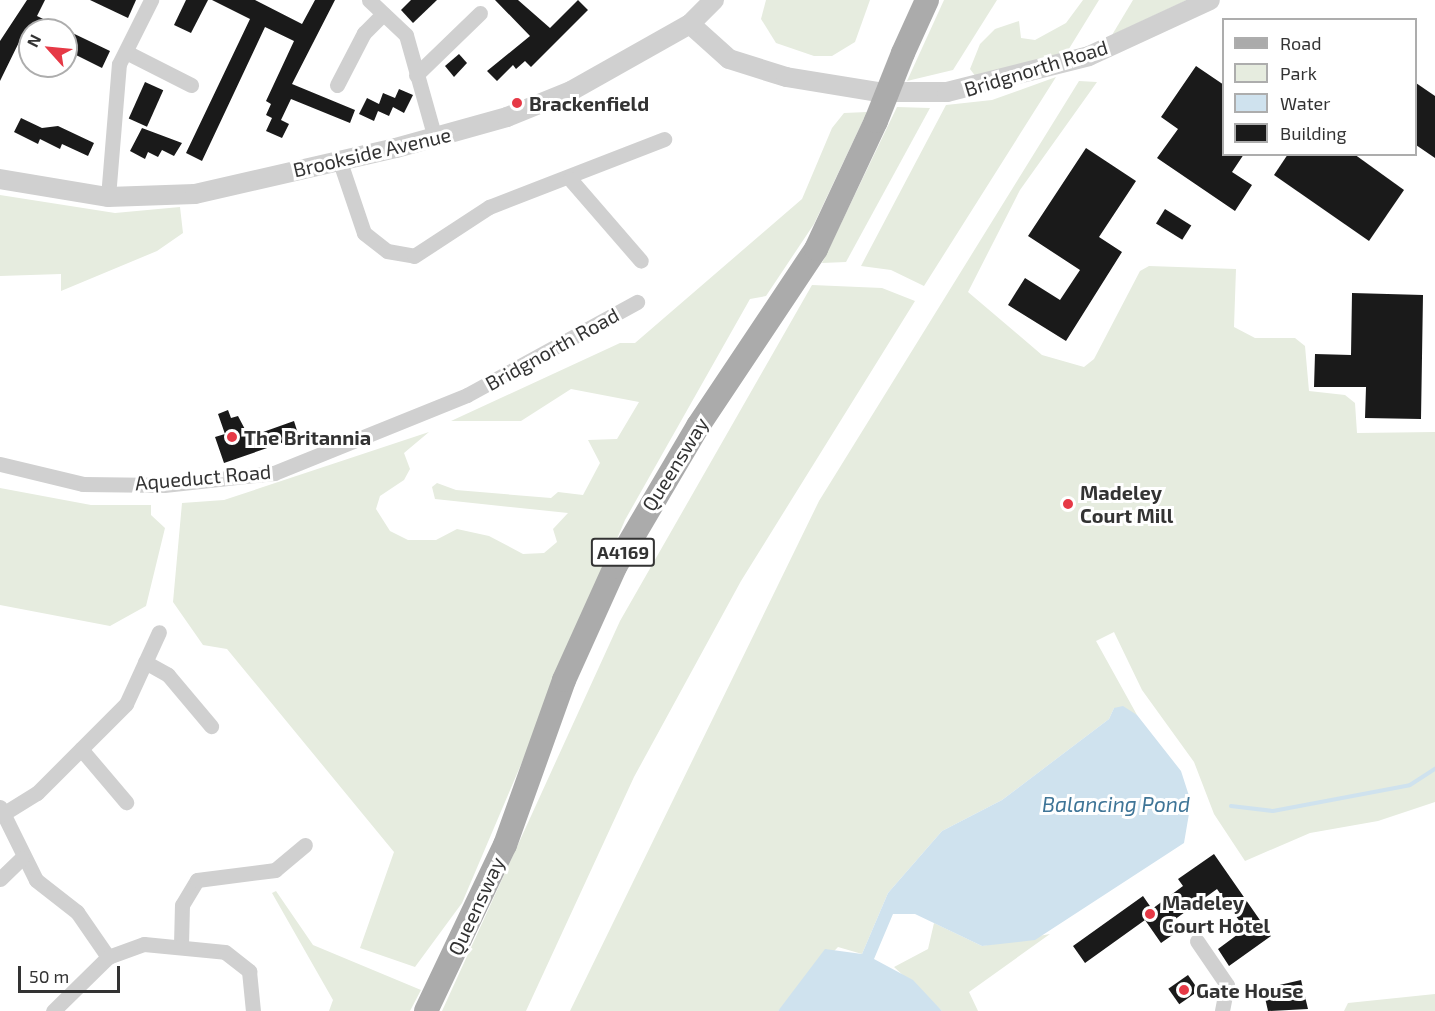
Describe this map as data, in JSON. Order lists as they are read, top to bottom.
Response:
{
  "streets": {
    "main road": ["Queensway", "A4169"],
    "street": ["Bridgnorth Road", "Brookside Avenue", "Aqueduct Road"]
  },
  "crossings": [
    ["Bridgnorth Road", "Brookside Avenue"],
    ["Bridgnorth Road", "Aqueduct Road"]
  ],
  "water": ["Balancing Pond"],
  "places": [
    "Brackenfield",
    "The Britannia",
    "Madeley Court Mill",
    "Madeley Court Hotel",
    "Gate House"
  ],
  "legend": [
    "Road",
    "Park",
    "Water",
    "Building"
  ],
  "scale_bar": "50 m",
  "north": "top left"
}
